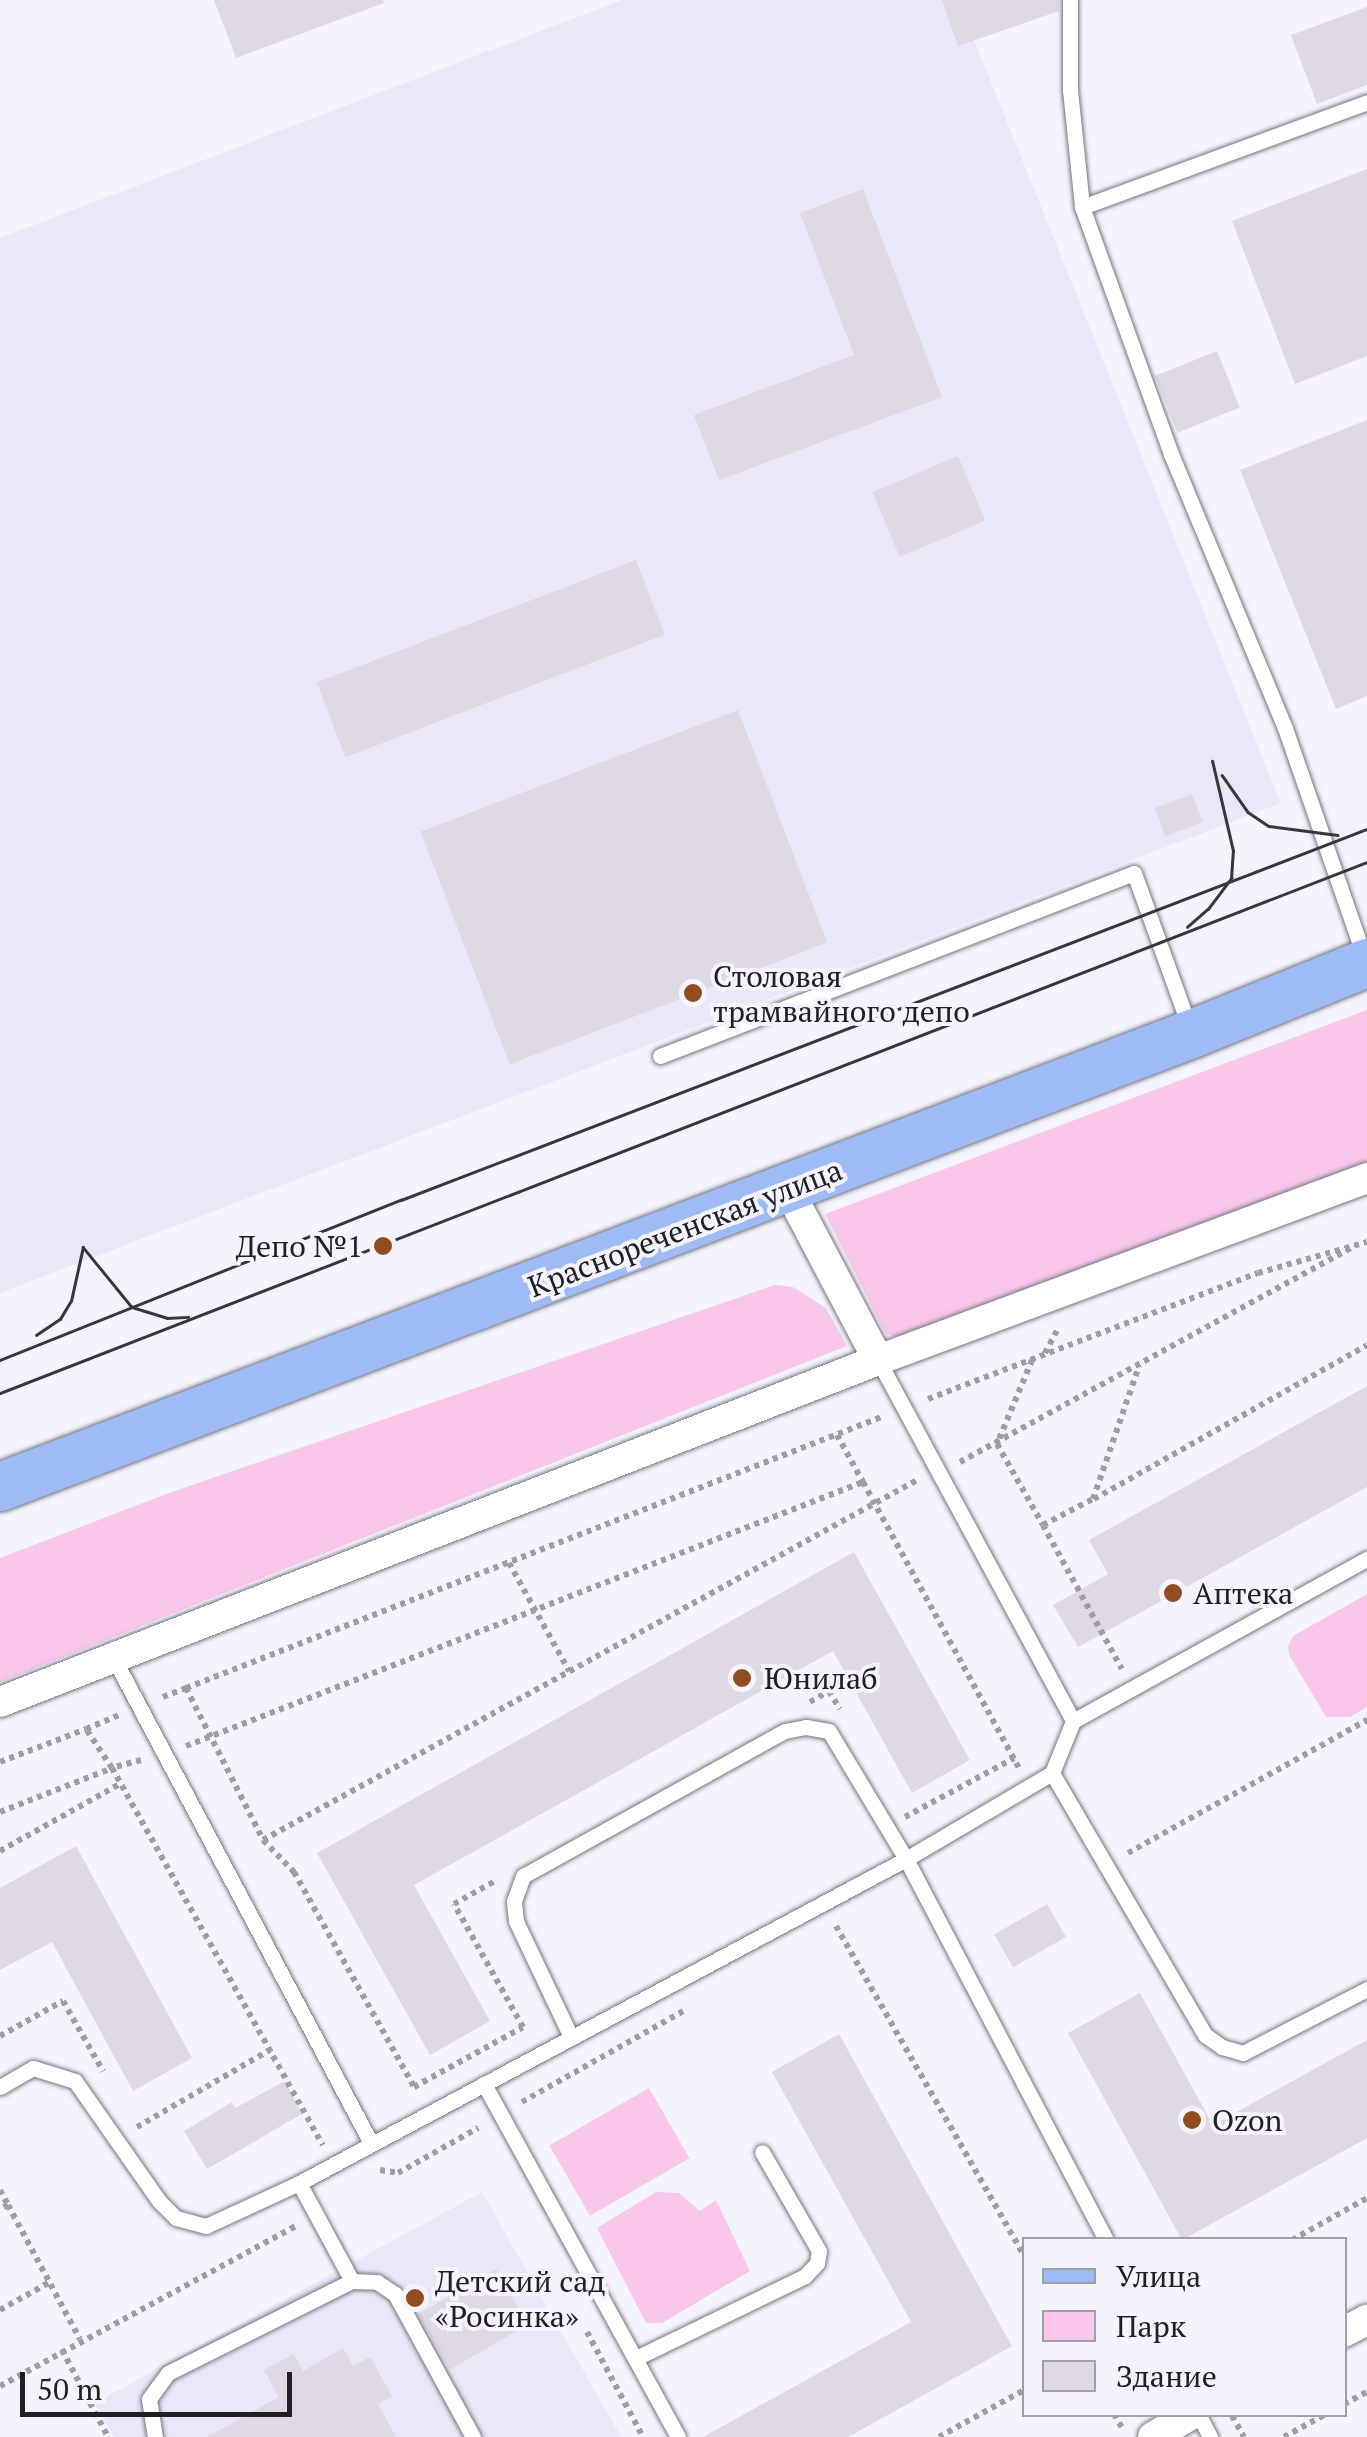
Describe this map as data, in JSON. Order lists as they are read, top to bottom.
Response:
{
  "streets": {
    "main road": ["Краснореченская улица"]
  },
  "places": [
    "Столовая трамвайного депо",
    "Депо №1",
    "Аптека",
    "Юнилаб",
    "Ozon",
    "Детский сад «Росинка»"
  ],
  "legend": ["Улица", "Парк", "Здание"],
  "scale_bar": "50 m"
}
